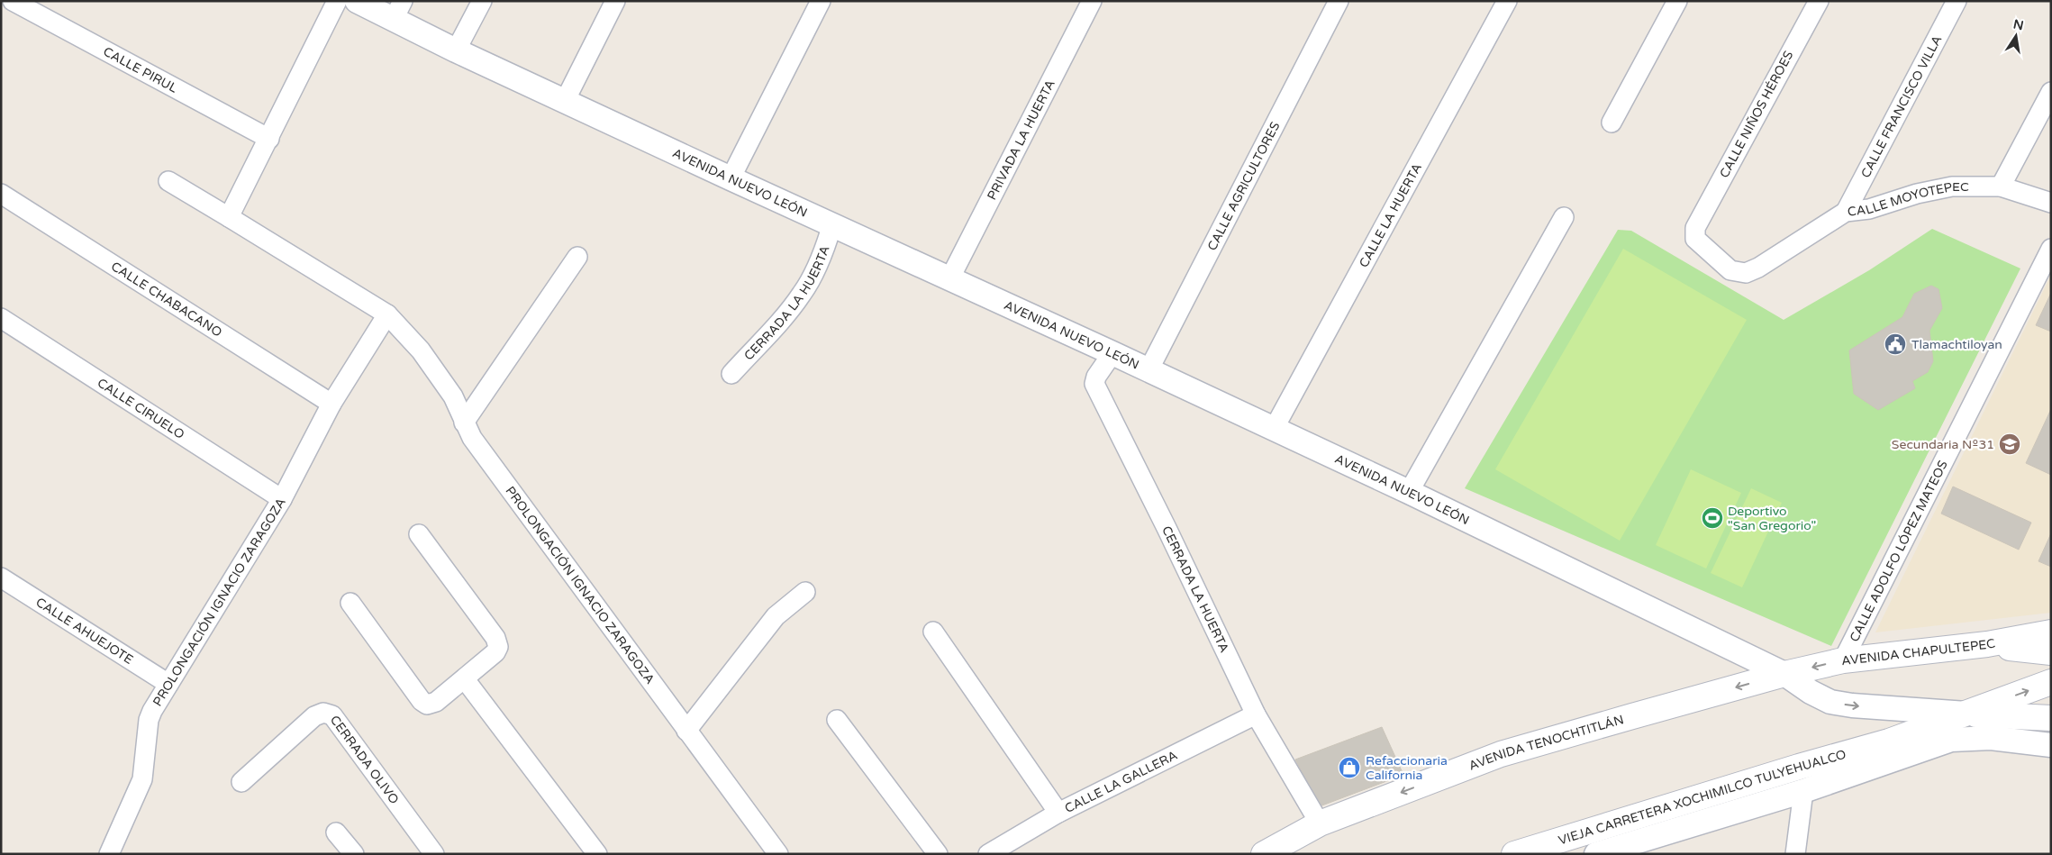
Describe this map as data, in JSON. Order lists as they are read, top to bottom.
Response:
{
  "streets": {
    "main road": ["AVENIDA CHAPULTEPEC", "AVENIDA TENOCHTITLÁN", "VIEJA CARRETERA XOCHIMILCO TULYEHUALCO"],
    "street": [
      "CALLE PIRUL",
      "CALLE FRANCISCO VILLA",
      "CALLE NIÑOS HÉROES",
      "PRIVADA LA HUERTA",
      "AVENIDA NUEVO LEÓN",
      "CALLE AGRICULTORES",
      "CALLE MOYOTEPEC",
      "CALLE LA HUERTA",
      "CALLE CHABACANO",
      "CERRADA LA HUERTA",
      "CALLE CIRUELO",
      "CALLE ADOLFO LÓPEZ MATEOS",
      "PROLONGACIÓN IGNACIO ZARAGOZA",
      "CALLE AHUEJOTE",
      "CERRADA OLIVO",
      "CALLE LA GALLERA"
    ]
  },
  "crossings": [
    ["CALLE FRANCISCO VILLA", "CALLE MOYOTEPEC"],
    ["CALLE NIÑOS HÉROES", "CALLE MOYOTEPEC"],
    ["PRIVADA LA HUERTA", "AVENIDA NUEVO LEÓN"],
    ["AVENIDA NUEVO LEÓN", "CALLE AGRICULTORES"],
    ["AVENIDA NUEVO LEÓN", "CALLE LA HUERTA"],
    ["AVENIDA NUEVO LEÓN", "CERRADA LA HUERTA"],
    ["AVENIDA NUEVO LEÓN", "AVENIDA CHAPULTEPEC"],
    ["AVENIDA NUEVO LEÓN", "AVENIDA TENOCHTITLÁN"],
    ["AVENIDA NUEVO LEÓN", "VIEJA CARRETERA XOCHIMILCO TULYEHUALCO"],
    ["CALLE CHABACANO", "PROLONGACIÓN IGNACIO ZARAGOZA"],
    ["CERRADA LA HUERTA", "AVENIDA TENOCHTITLÁN"],
    ["CERRADA LA HUERTA", "CALLE LA GALLERA"],
    ["CALLE CIRUELO", "PROLONGACIÓN IGNACIO ZARAGOZA"],
    ["CALLE ADOLFO LÓPEZ MATEOS", "AVENIDA CHAPULTEPEC"],
    ["PROLONGACIÓN IGNACIO ZARAGOZA", "CALLE AHUEJOTE"],
    ["AVENIDA CHAPULTEPEC", "AVENIDA TENOCHTITLÁN"]
  ],
  "one_way": ["AVENIDA TENOCHTITLÁN"],
  "places": {
    "public building": ["Tlamachtiloyan"],
    "school or university": ["Secundaria Nº31"],
    "sports": ["Deportivo \"San Gregorio\""],
    "shop": ["Refaccionaria California"]
  },
  "north": "top"
}
